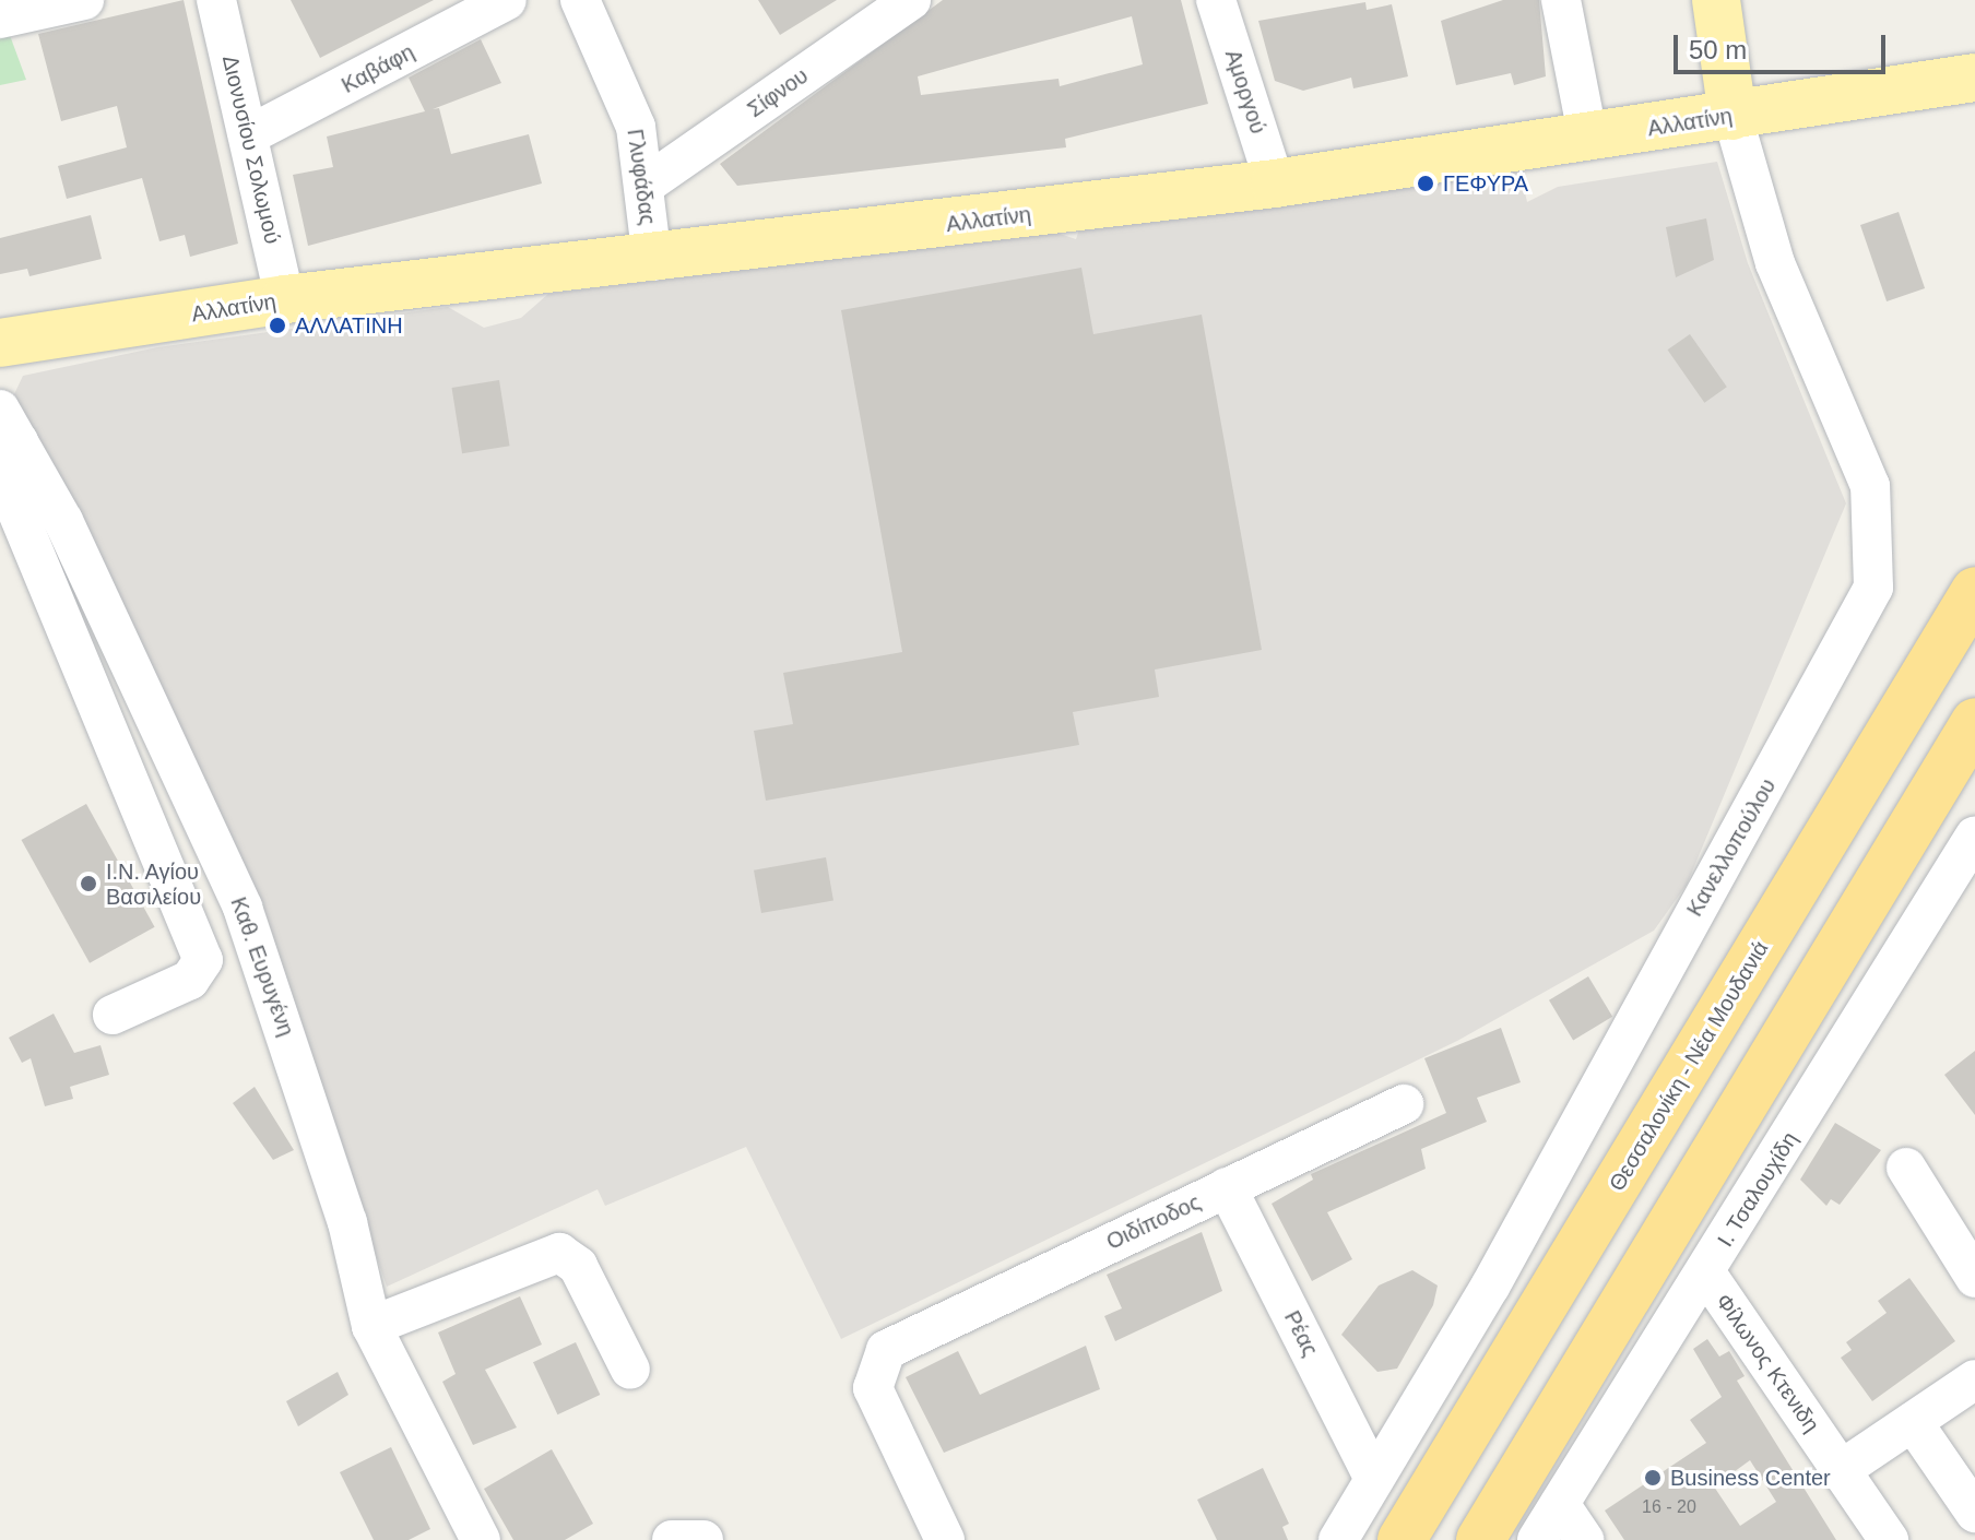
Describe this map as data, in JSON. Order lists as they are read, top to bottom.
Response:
{
  "streets": {
    "highway": ["Θεσσαλονίκη - Νέα Μουδανιά"],
    "main road": ["Αλλατίνη"],
    "street": [
      "Καβάφη",
      "Αμοργού",
      "Σίφνου",
      "Διονυσίου Σολωμού",
      "Γλυφάδας",
      "Κανελλοπούλου",
      "Καθ. Ευρυγένη",
      "Ι. Τσαλουχίδη",
      "Οιδίποδος",
      "Ρέας",
      "Φίλωνος Κτενιδη"
    ]
  },
  "crossings": [
    ["Καβάφη", "Διονυσίου Σολωμού"],
    ["Αμοργού", "Αλλατίνη"],
    ["Σίφνου", "Γλυφάδας"],
    ["Αλλατίνη", "Διονυσίου Σολωμού"],
    ["Αλλατίνη", "Γλυφάδας"],
    ["Αλλατίνη", "Κανελλοπούλου"],
    ["Κανελλοπούλου", "Ρέας"],
    ["Ι. Τσαλουχίδη", "Φίλωνος Κτενιδη"],
    ["Οιδίποδος", "Ρέας"]
  ],
  "places": [
    "ΓΕΦΥΡΑ",
    "ΑΛΛΑΤΙΝΗ",
    "Ι.Ν. Αγίου Βασιλείου",
    "Business Center"
  ],
  "house_numbers": ["16 - 20"],
  "scale_bar": "50 m"
}
